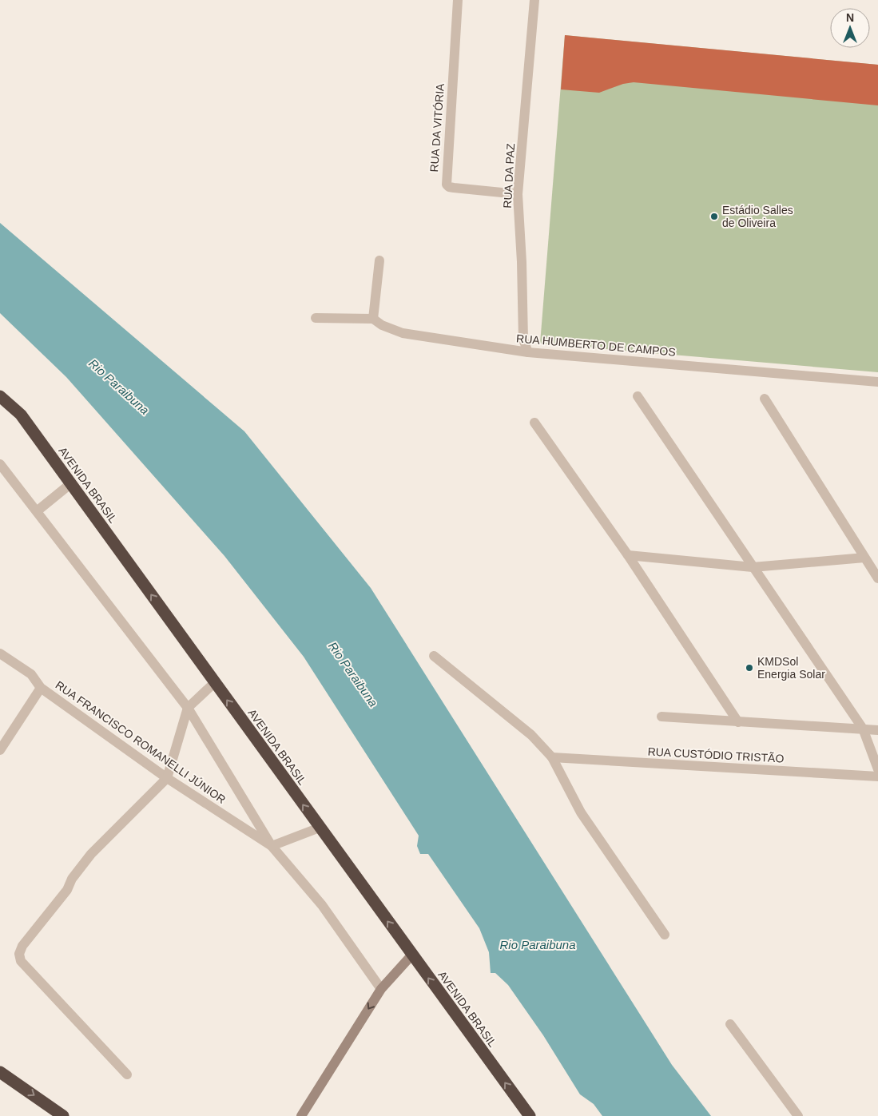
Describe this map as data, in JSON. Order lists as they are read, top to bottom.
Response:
{
  "streets": {
    "highway": ["AVENIDA BRASIL"],
    "street": [
      "RUA DA VITÓRIA",
      "RUA DA PAZ",
      "RUA HUMBERTO DE CAMPOS",
      "RUA FRANCISCO ROMANELLI JÚNIOR",
      "RUA CUSTÓDIO TRISTÃO"
    ]
  },
  "crossings": [
    ["RUA DA VITÓRIA", "RUA DA PAZ"],
    ["RUA DA PAZ", "RUA HUMBERTO DE CAMPOS"]
  ],
  "one_way": ["AVENIDA BRASIL"],
  "water": ["Rio Paraibuna"],
  "places": ["Estádio Salles de Oliveira", "KMDSol Energia Solar"],
  "north": "top"
}
